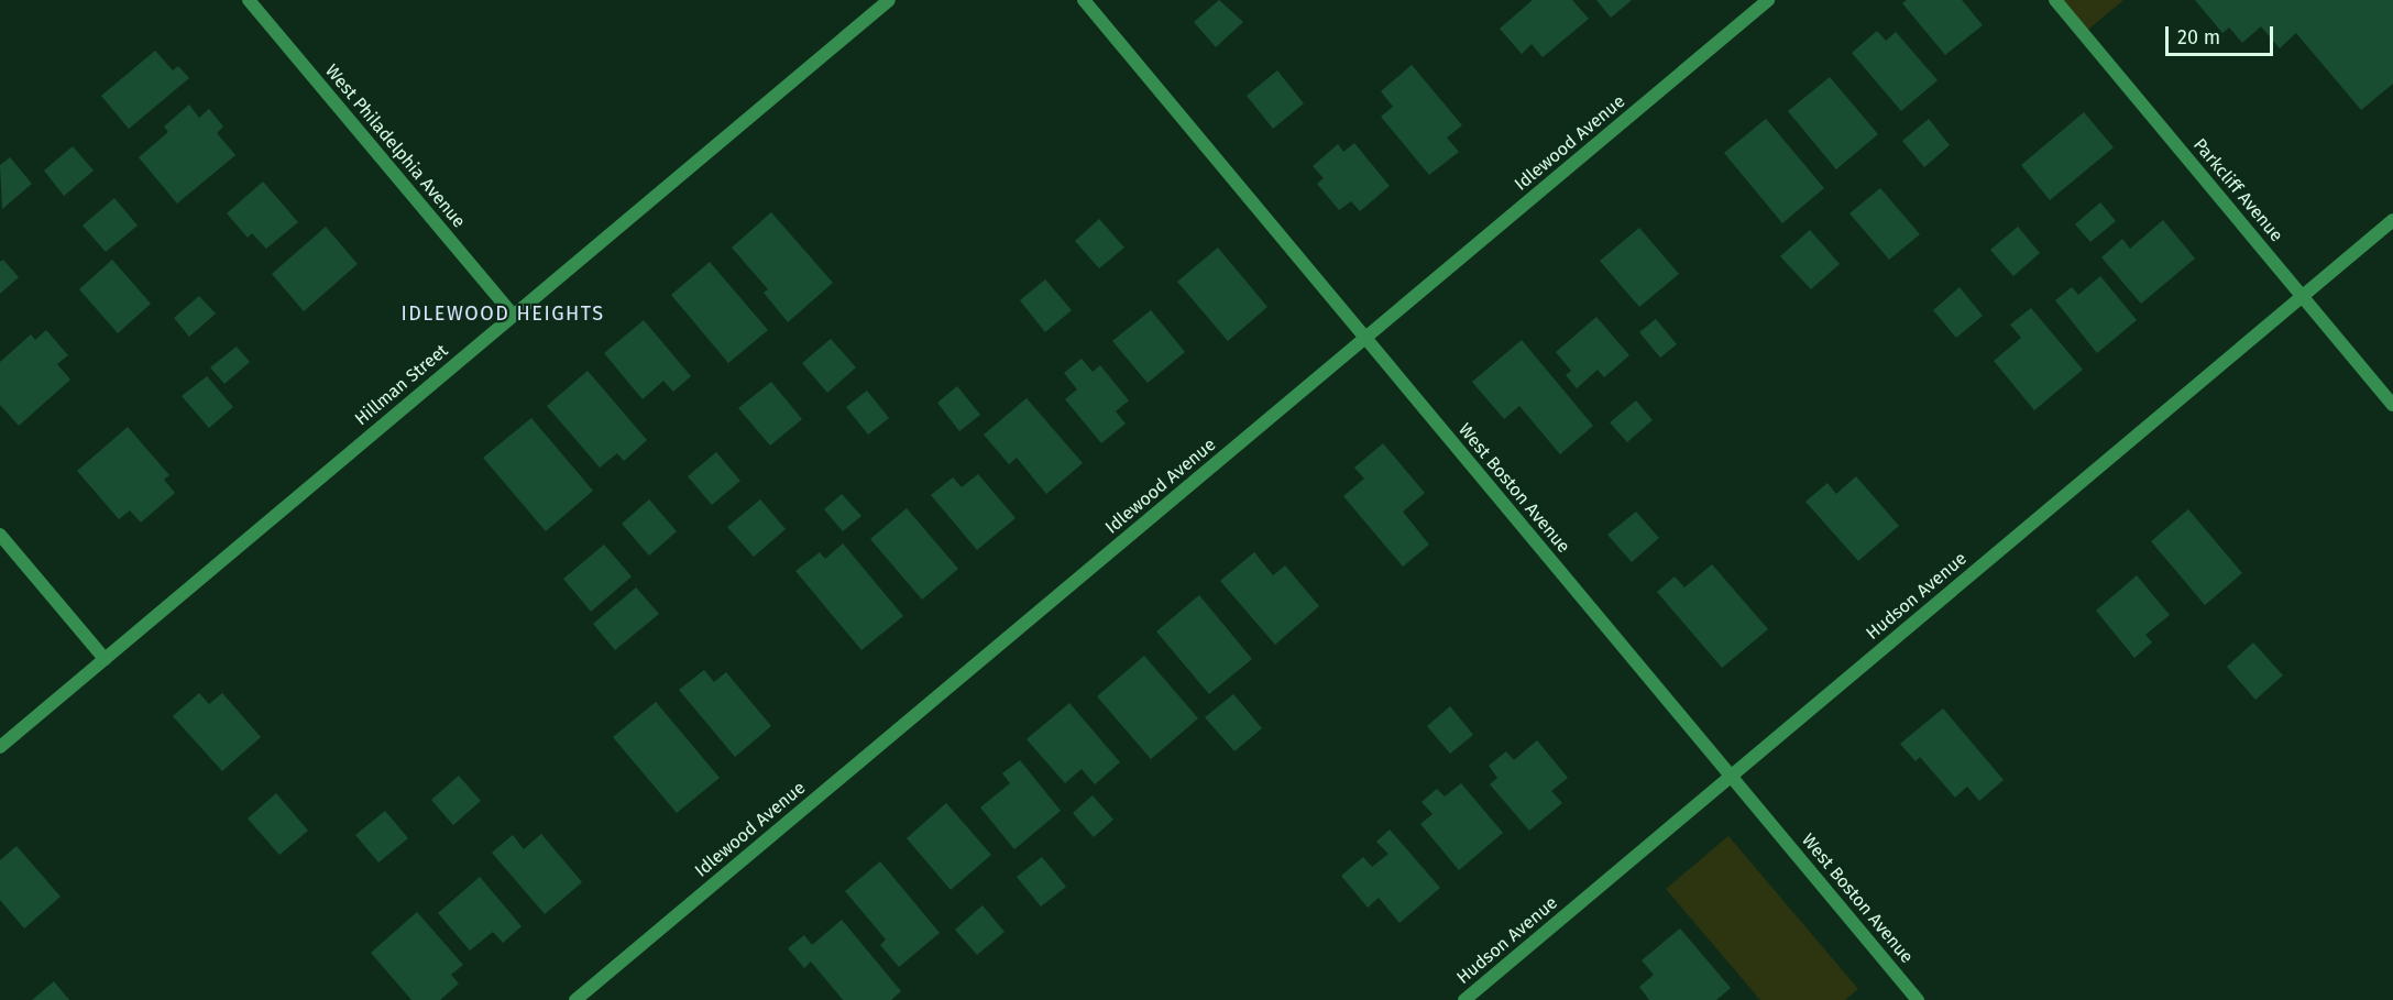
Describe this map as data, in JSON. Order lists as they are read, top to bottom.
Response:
{
  "streets": {
    "street": [
      "Idlewood Avenue",
      "West Philadelphia Avenue",
      "Parkcliff Avenue",
      "Hillman Street",
      "West Boston Avenue",
      "Hudson Avenue"
    ]
  },
  "crossings": [
    ["Idlewood Avenue", "West Boston Avenue"],
    ["West Philadelphia Avenue", "Hillman Street"],
    ["Parkcliff Avenue", "Hudson Avenue"],
    ["West Boston Avenue", "Hudson Avenue"]
  ],
  "districts": ["IDLEWOOD HEIGHTS"],
  "scale_bar": "20 m"
}
